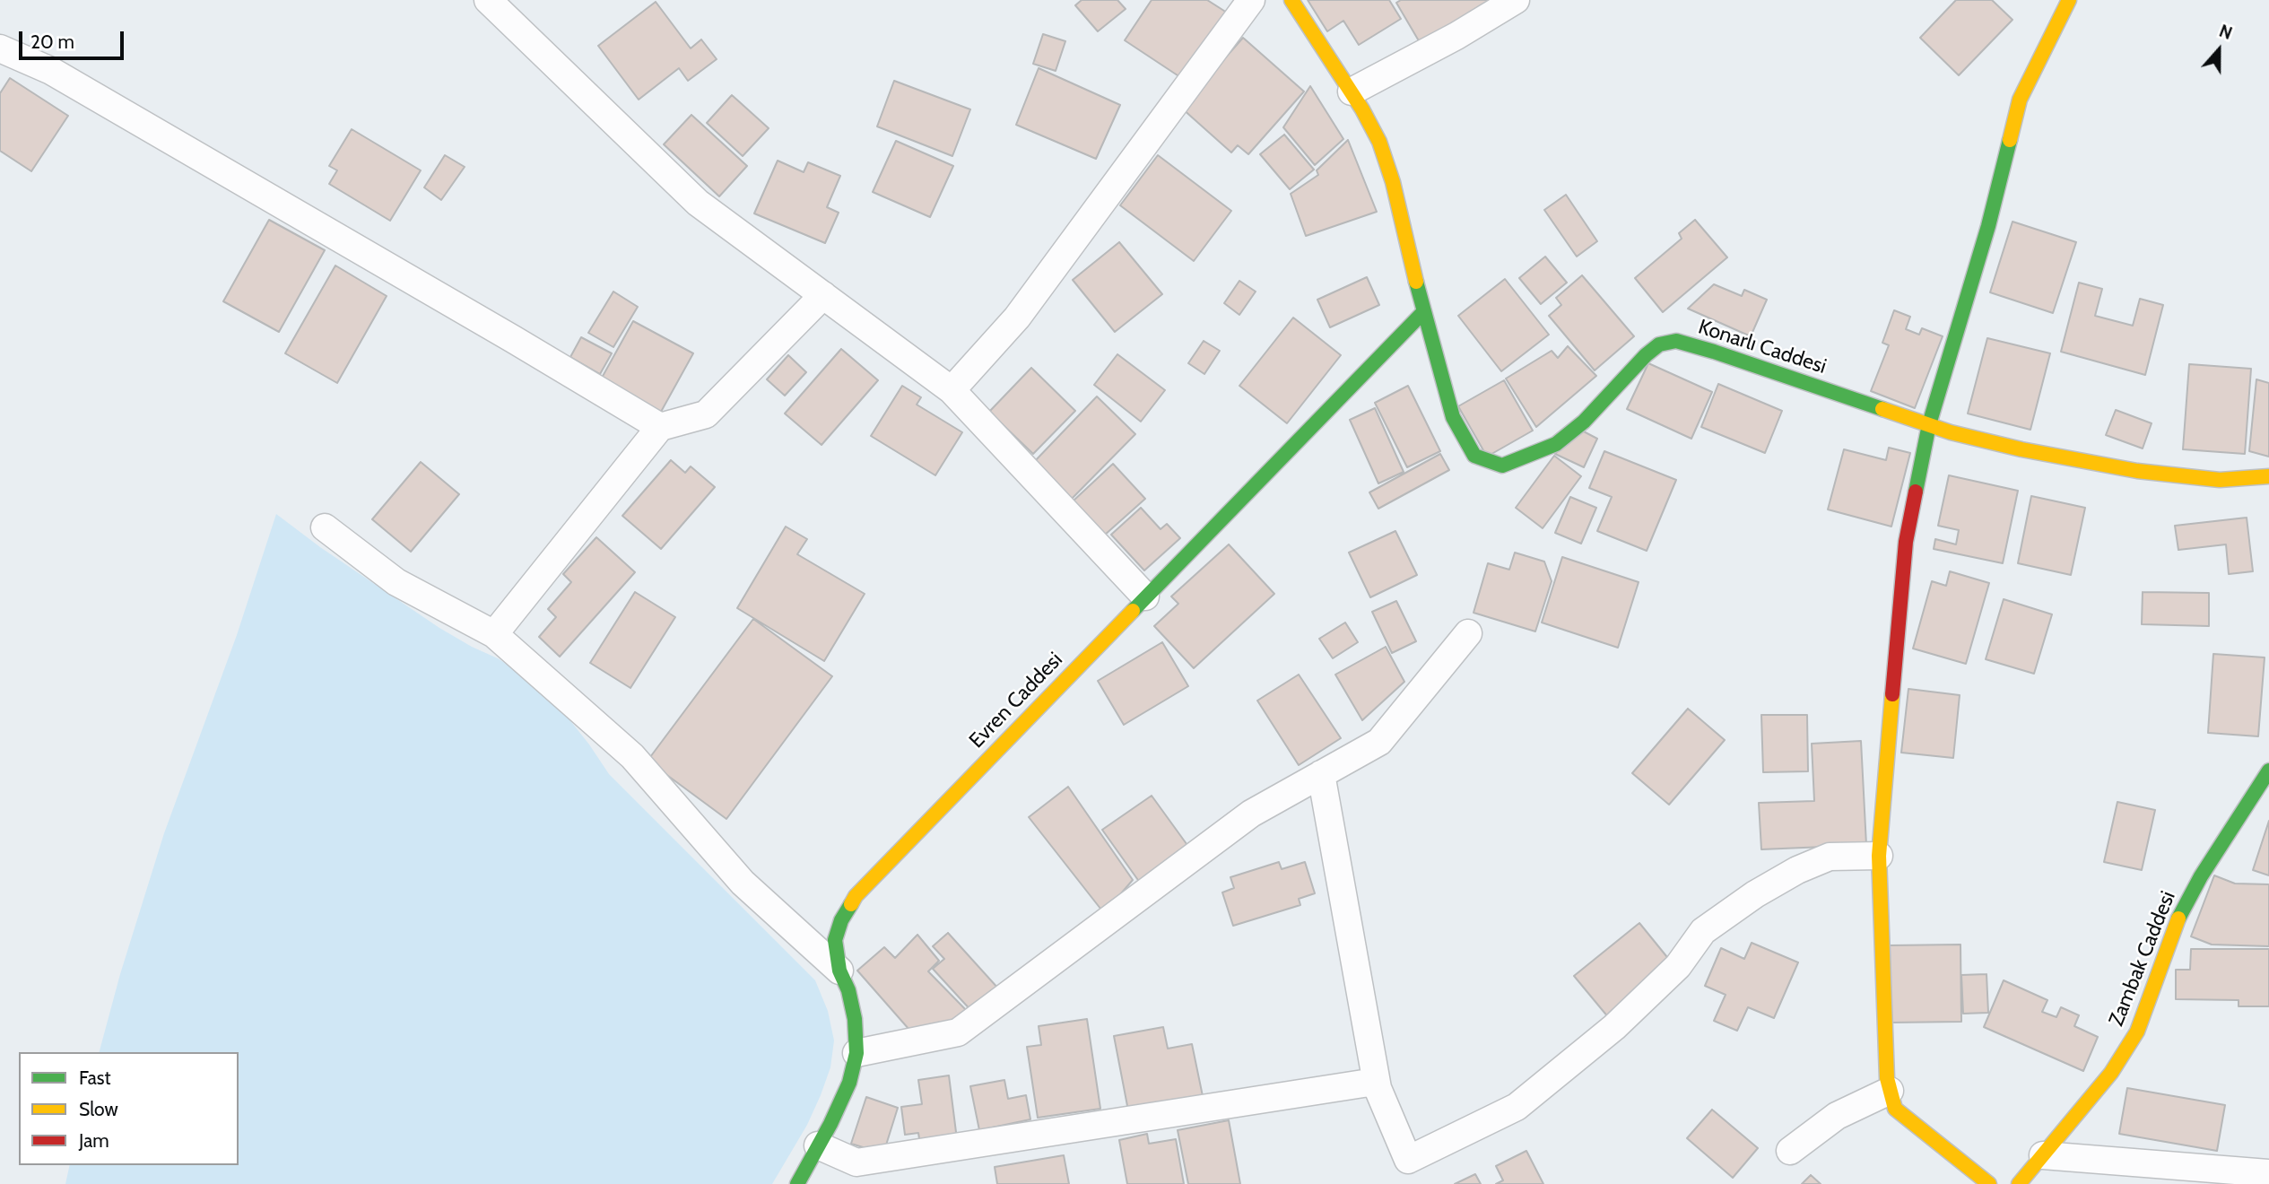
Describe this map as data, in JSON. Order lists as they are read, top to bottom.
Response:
{
  "streets": {
    "street": ["Konarlı Caddesi", "Evren Caddesi", "Zambak Caddesi"]
  },
  "crossings": [
    ["Konarlı Caddesi", "Evren Caddesi"]
  ],
  "legend": ["Fast", "Slow", "Jam"],
  "scale_bar": "20 m",
  "north": "top"
}
